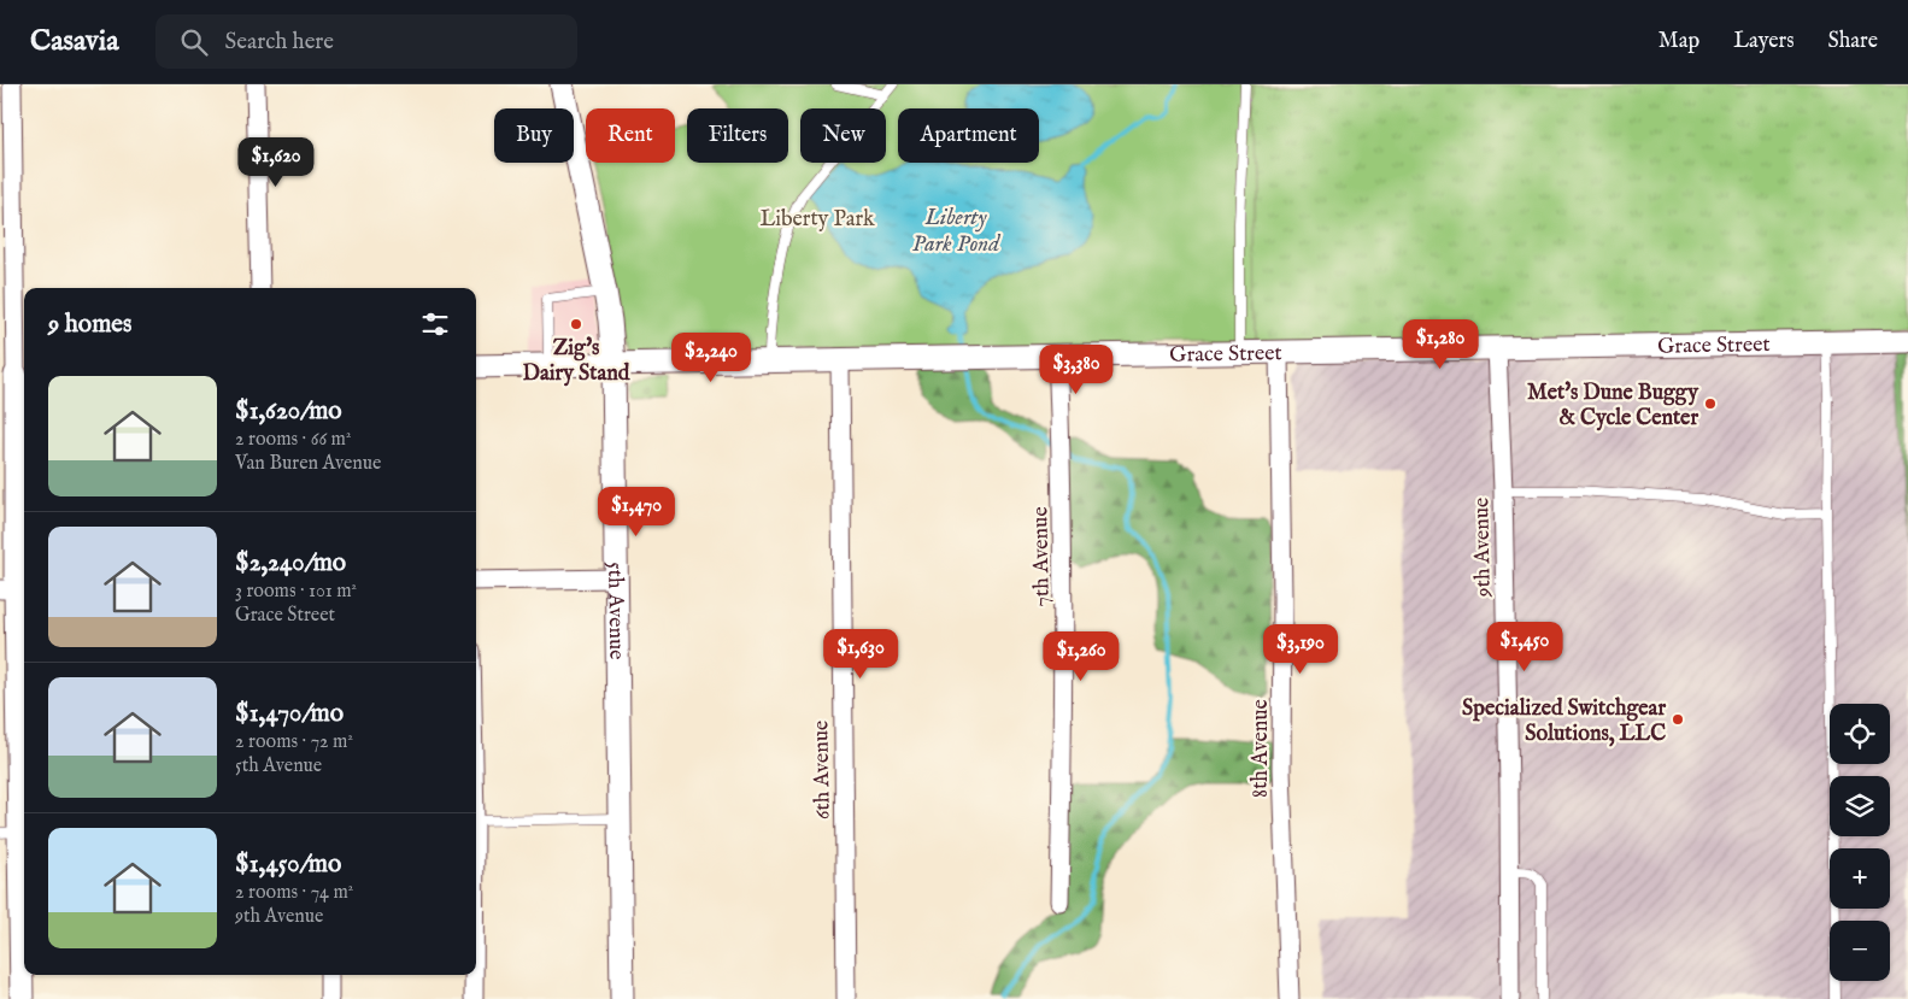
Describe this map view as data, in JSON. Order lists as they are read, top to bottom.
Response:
{
  "streets": {
    "street": [
      "Grace Street",
      "9th Avenue",
      "7th Avenue",
      "5th Avenue",
      "8th Avenue",
      "6th Avenue"
    ]
  },
  "crossings": [
    ["Grace Street", "9th Avenue"],
    ["Grace Street", "7th Avenue"],
    ["Grace Street", "5th Avenue"],
    ["Grace Street", "8th Avenue"],
    ["Grace Street", "6th Avenue"]
  ],
  "water": ["Liberty Park Pond"],
  "parks": ["Liberty Park"],
  "places": ["Zig's Dairy Stand", "Met's Dune Buggy & Cycle Center", "Specialized Switchgear Solutions, LLC"],
  "page": {
    "header": "Casavia",
    "search": "Search here",
    "nav": ["Map", "Layers", "Share"],
    "chip": [
      "Buy",
      "Rent",
      "Filters",
      "New",
      "Apartment"
    ],
    "price": [
      "$1,620",
      "$1,280",
      "$2,240",
      "$3,380",
      "$1,470",
      "$1,450",
      "$3,190",
      "$1,630",
      "$1,260"
    ],
    "heading": "9 homes",
    "list": [
      {
        "name": "$1,620/mo",
        "note": "2 rooms · 66 m² · Van Buren Avenue"
      },
      {
        "name": "$2,240/mo",
        "note": "3 rooms · 101 m² · Grace Street"
      },
      {
        "name": "$1,470/mo",
        "note": "2 rooms · 72 m² · 5th Avenue"
      },
      {
        "name": "$1,450/mo",
        "note": "2 rooms · 74 m² · 9th Avenue"
      }
    ],
    "map_buttons": ["+", "−"]
  }
}
